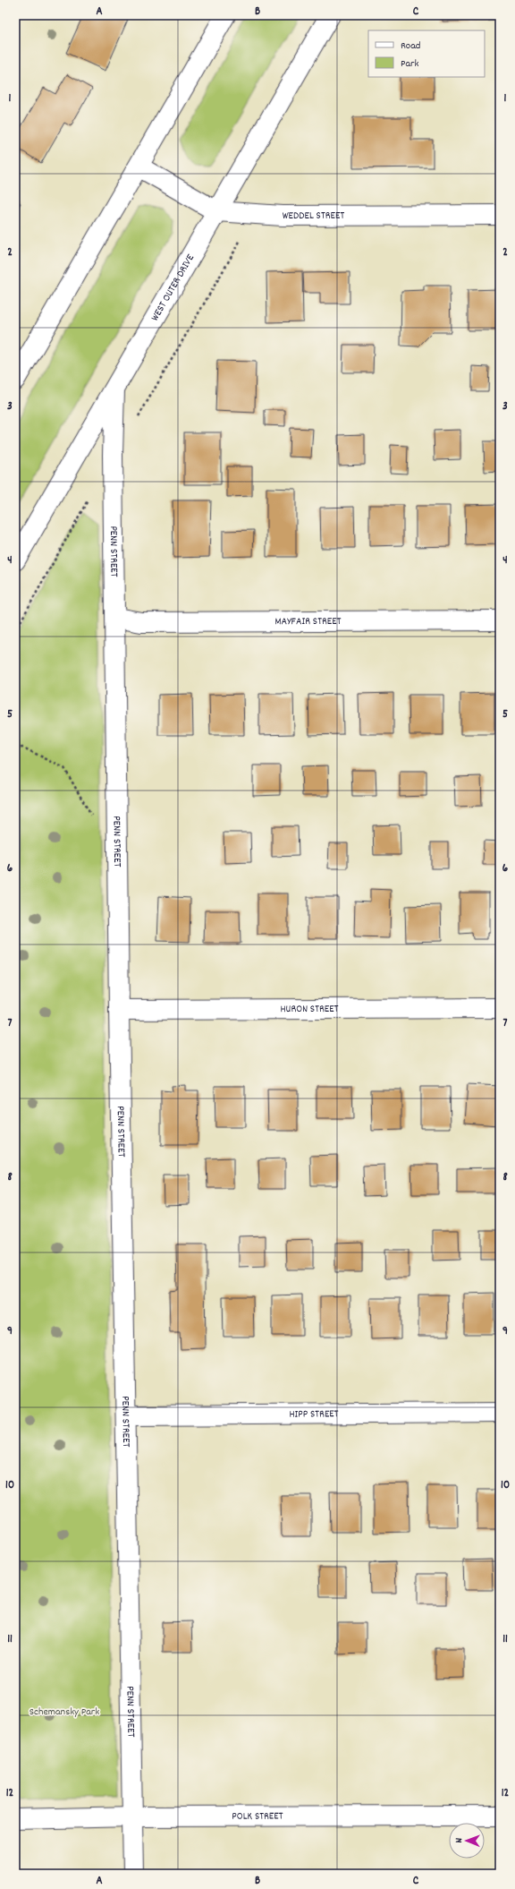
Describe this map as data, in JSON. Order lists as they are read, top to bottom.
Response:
{
  "streets": {
    "street": [
      "WEDDEL STREET",
      "WEST OUTER DRIVE",
      "PENN STREET",
      "MAYFAIR STREET",
      "HURON STREET",
      "HIPP STREET",
      "POLK STREET"
    ]
  },
  "crossings": [
    ["WEDDEL STREET", "WEST OUTER DRIVE"],
    ["WEST OUTER DRIVE", "PENN STREET"],
    ["PENN STREET", "MAYFAIR STREET"],
    ["PENN STREET", "HURON STREET"],
    ["PENN STREET", "HIPP STREET"],
    ["PENN STREET", "POLK STREET"]
  ],
  "parks": ["Schemansky Park"],
  "legend": ["Road", "Park"],
  "north": "left",
  "grid": {
    "columns": ["A", "B", "C"],
    "rows": [
      "1",
      "2",
      "3",
      "4",
      "5",
      "6",
      "7",
      "8",
      "9",
      "10",
      "11",
      "12"
    ]
  }
}
